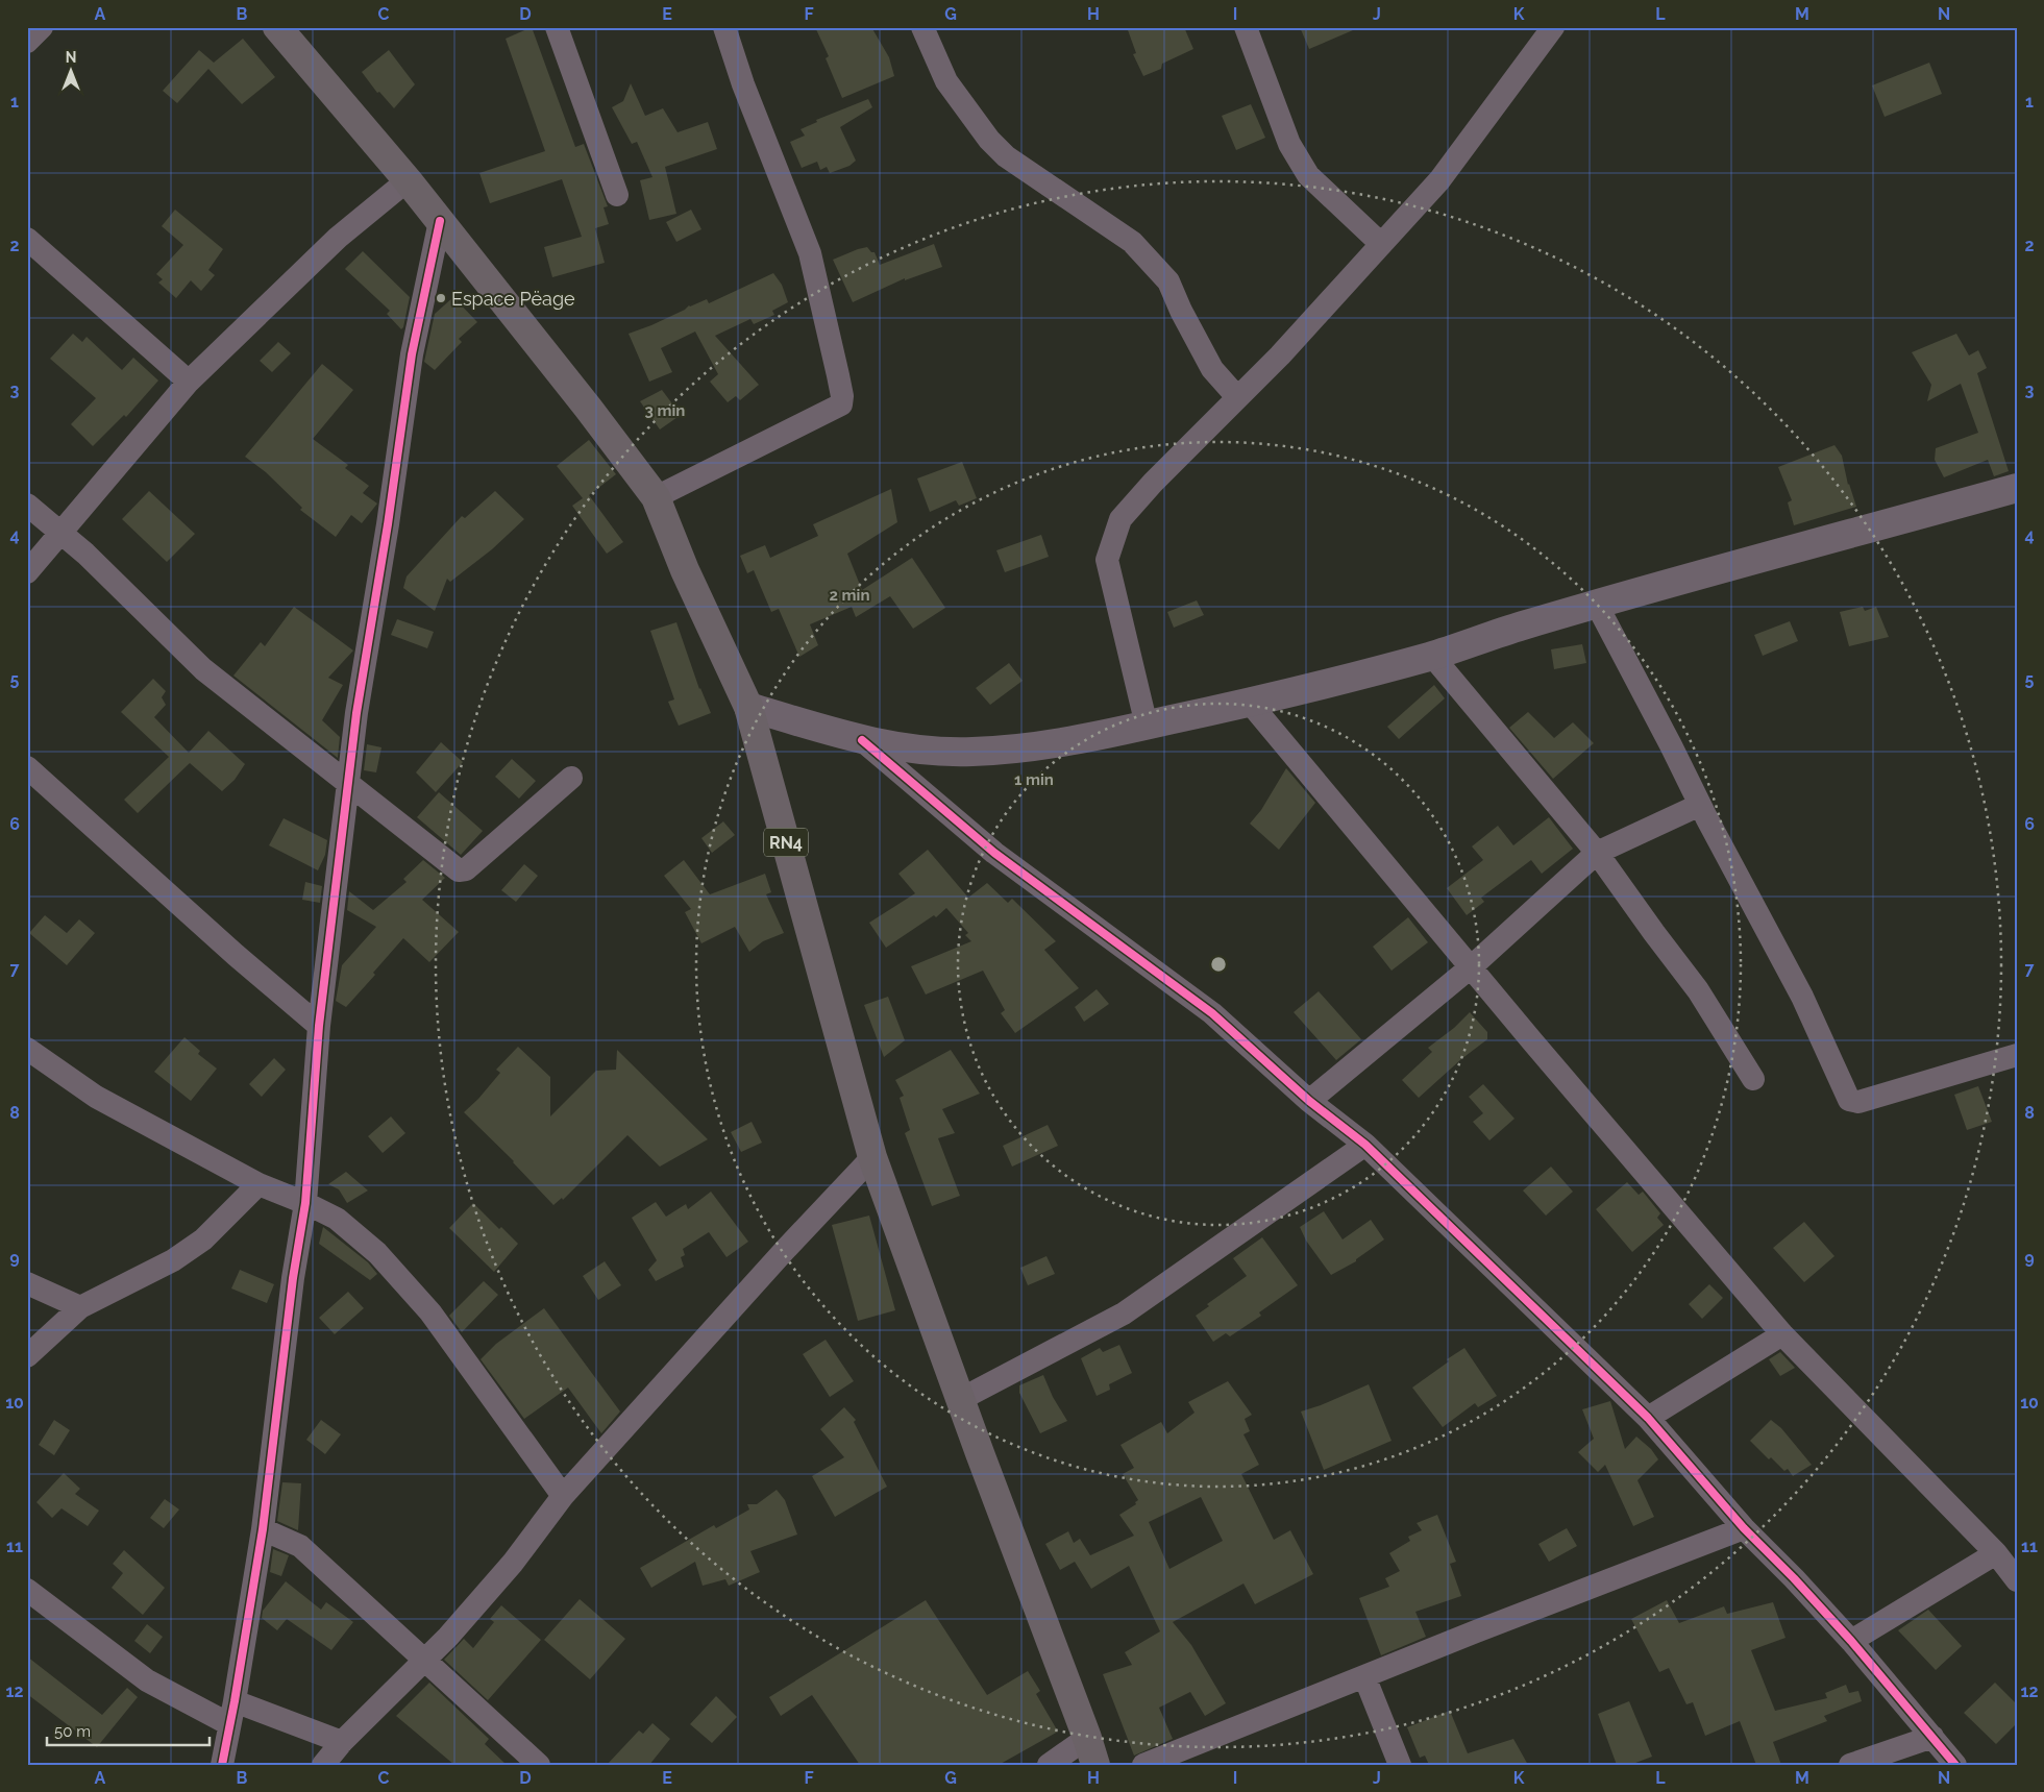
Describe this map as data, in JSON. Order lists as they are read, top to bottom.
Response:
{
  "streets": {
    "highway": ["RN4"]
  },
  "places": ["Espace Pëage"],
  "scale_bar": "50 m",
  "north": "top",
  "grid": {
    "columns": [
      "A",
      "B",
      "C",
      "D",
      "E",
      "F",
      "G",
      "H",
      "I",
      "J",
      "K",
      "L",
      "M",
      "N"
    ],
    "rows": [
      "1",
      "2",
      "3",
      "4",
      "5",
      "6",
      "7",
      "8",
      "9",
      "10",
      "11",
      "12"
    ]
  },
  "rings": ["3 min", "2 min", "1 min"]
}
